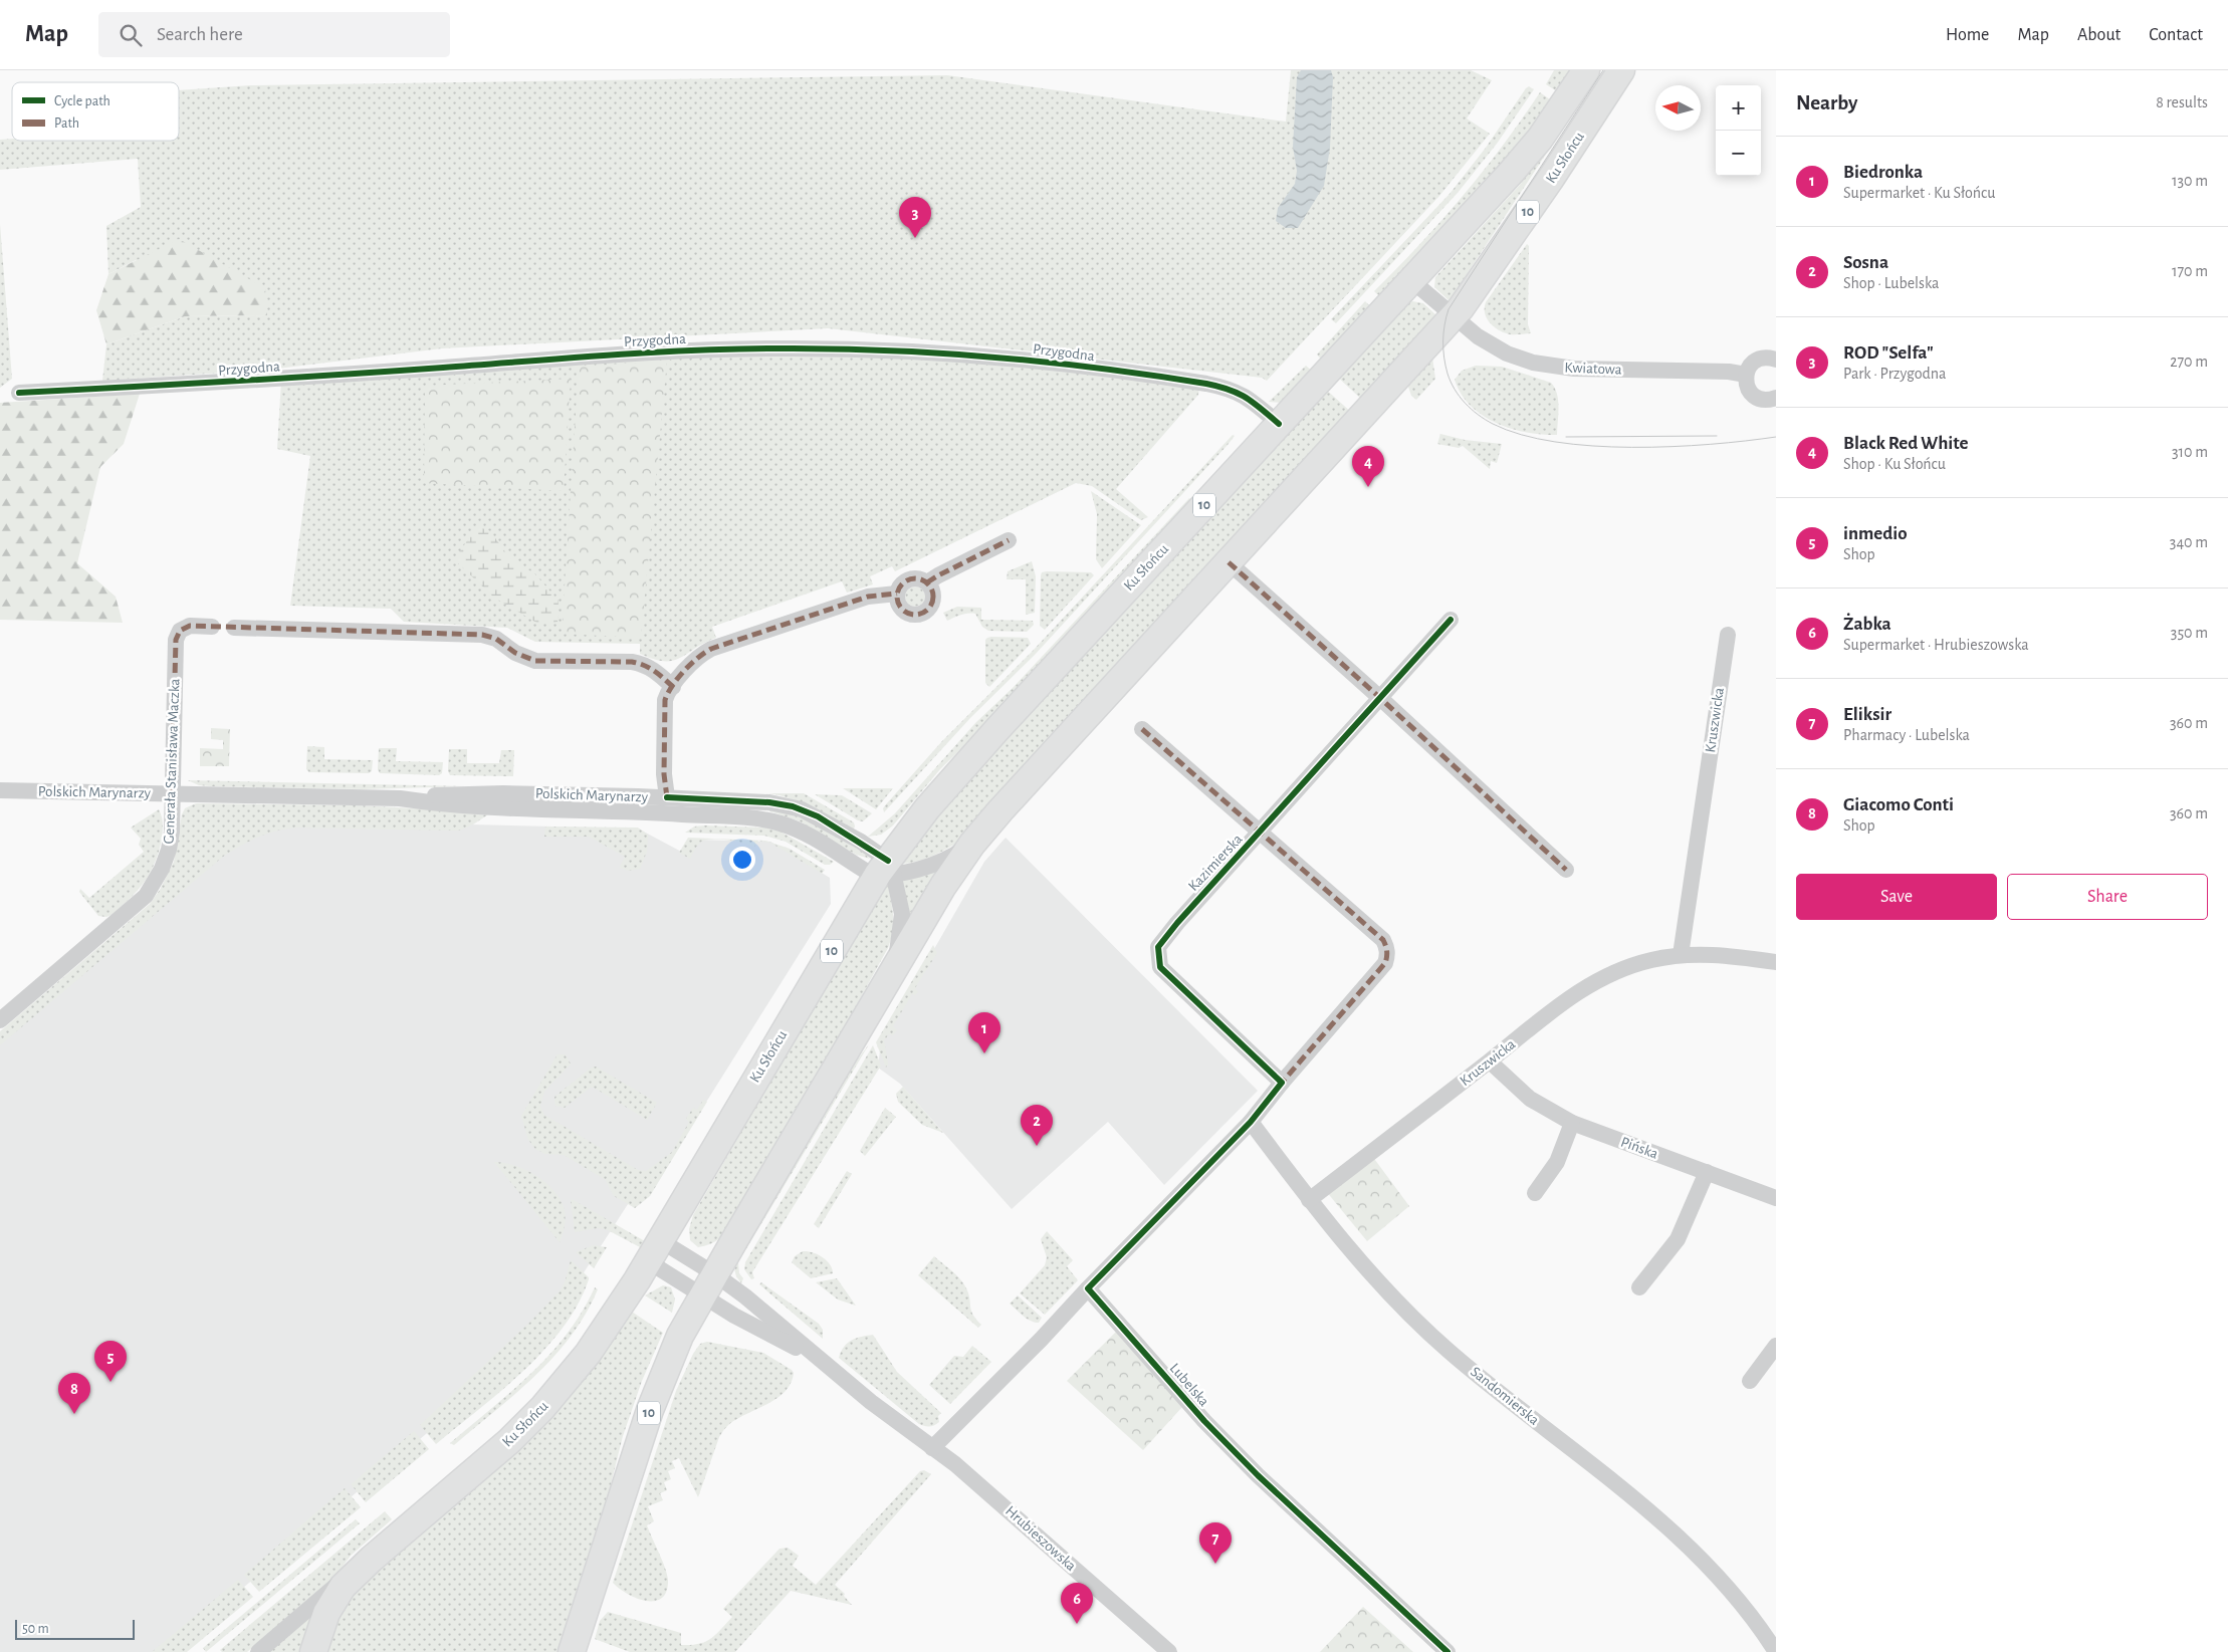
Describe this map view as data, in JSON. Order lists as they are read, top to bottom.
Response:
{
  "streets": {
    "main road": ["Ku Słońcu", "10"],
    "street": [
      "Przygodna",
      "Kwiatowa",
      "Kruszwicka",
      "Generała Stanisława Maczka",
      "Polskich Marynarzy",
      "Kazimierska",
      "Pińska",
      "Lubelska",
      "Sandomierska",
      "Hrubieszowska"
    ]
  },
  "crossings": [
    ["Ku Słońcu", "Przygodna"],
    ["Ku Słońcu", "Kwiatowa"],
    ["Ku Słońcu", "Polskich Marynarzy"],
    ["Ku Słońcu", "Hrubieszowska"],
    ["Kruszwicka", "Pińska"],
    ["Kruszwicka", "Sandomierska"],
    ["Generała Stanisława Maczka", "Polskich Marynarzy"],
    ["Kazimierska", "Sandomierska"]
  ],
  "legend": ["Cycle path", "Path"],
  "scale_bar": "50 m",
  "north": "left",
  "page": {
    "header": "Map",
    "search": "Search here",
    "nav": [
      "Home",
      "Map",
      "About",
      "Contact"
    ],
    "heading": ["Nearby", "8 results"],
    "map_buttons": ["+", "−"],
    "list": [
      {
        "mark": "1",
        "name": "Biedronka",
        "note": "Supermarket · Ku Słońcu",
        "value": "130 m"
      },
      {
        "mark": "2",
        "name": "Sosna",
        "note": "Shop · Lubelska",
        "value": "170 m"
      },
      {
        "mark": "3",
        "name": "ROD \"Selfa\"",
        "note": "Park · Przygodna",
        "value": "270 m"
      },
      {
        "mark": "4",
        "name": "Black Red White",
        "note": "Shop · Ku Słońcu",
        "value": "310 m"
      },
      {
        "mark": "5",
        "name": "inmedio",
        "note": "Shop",
        "value": "340 m"
      },
      {
        "mark": "6",
        "name": "Żabka",
        "note": "Supermarket · Hrubieszowska",
        "value": "350 m"
      },
      {
        "mark": "7",
        "name": "Eliksir",
        "note": "Pharmacy · Lubelska",
        "value": "360 m"
      },
      {
        "mark": "8",
        "name": "Giacomo Conti",
        "note": "Shop",
        "value": "360 m"
      }
    ],
    "pins": [
      "3",
      "4",
      "1",
      "2",
      "5",
      "8",
      "7",
      "6"
    ],
    "buttons": ["Save", "Share"],
    "scale": "50 m"
  }
}
